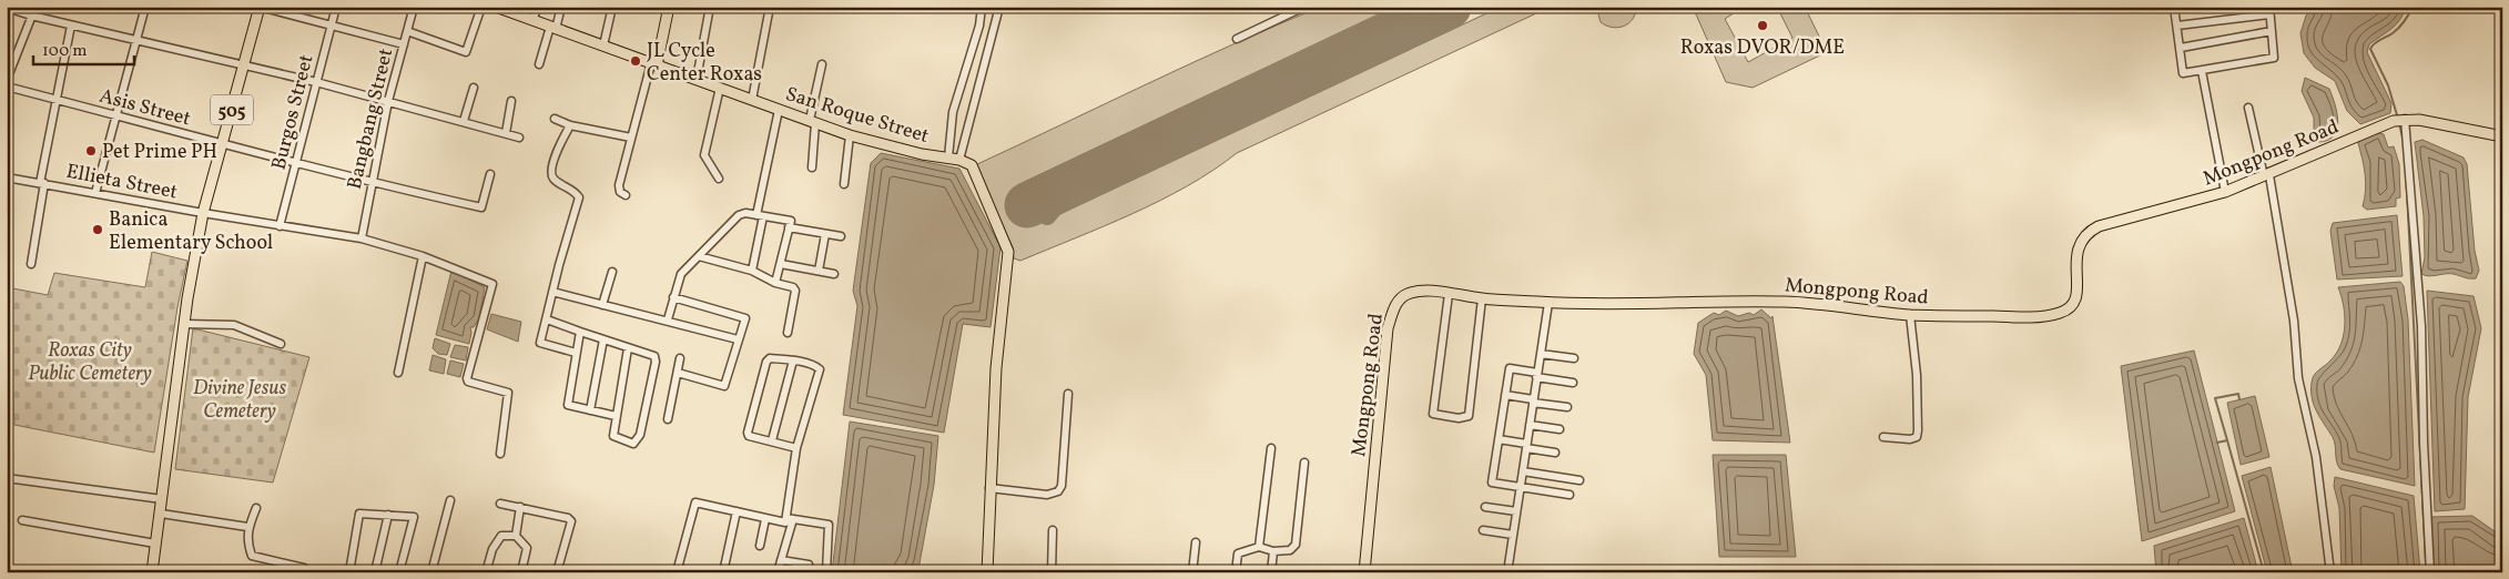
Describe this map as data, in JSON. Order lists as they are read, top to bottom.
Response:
{
  "streets": {
    "main road": ["505", "San Roque Street", "Mongpong Road"],
    "street": [
      "Asis Street",
      "Burgos Street",
      "Bangbang Street",
      "Ellieta Street"
    ]
  },
  "crossings": [
    ["Asis Street", "505"],
    ["Asis Street", "Burgos Street"],
    ["Asis Street", "Bangbang Street"],
    ["505", "Ellieta Street"],
    ["Burgos Street", "Ellieta Street"],
    ["Bangbang Street", "Ellieta Street"]
  ],
  "parks": ["Roxas City Public Cemetery", "Divine Jesus Cemetery"],
  "places": [
    "Roxas DVOR/DME",
    "JL Cycle Center Roxas",
    "Pet Prime PH",
    "Banica Elementary School"
  ],
  "scale_bar": "100 m"
}
